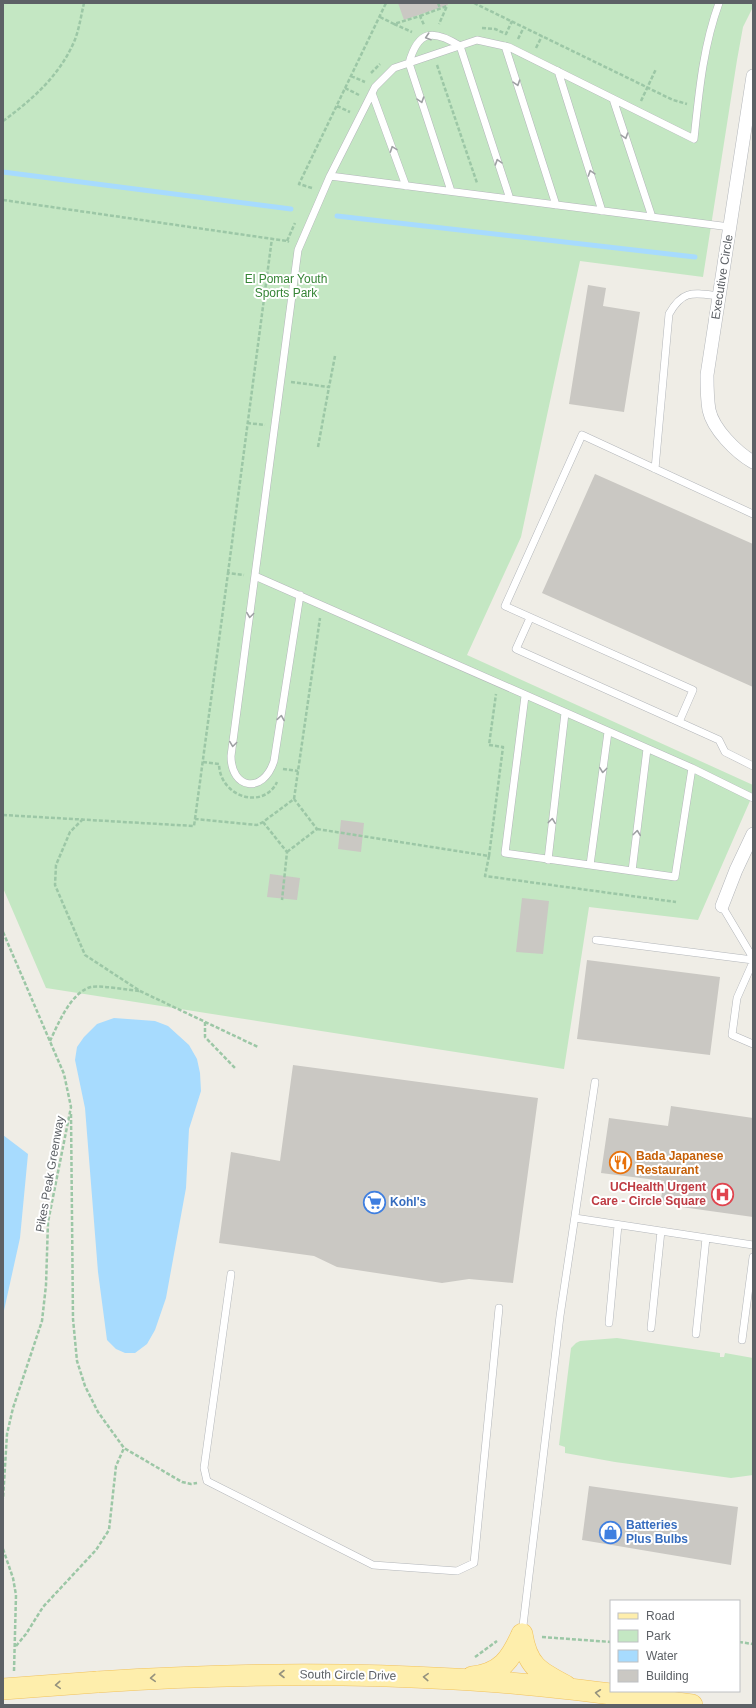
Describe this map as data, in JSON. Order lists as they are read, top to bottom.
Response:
{
  "streets": {
    "main road": ["South Circle Drive"],
    "street": ["Executive Circle"],
    "path": ["Pikes Peak Greenway"]
  },
  "one_way": ["South Circle Drive"],
  "parks": ["El Pomar Youth Sports Park"],
  "places": {
    "restaurant": ["Bada Japanese Restaurant"],
    "hospital": ["UCHealth Urgent Care - Circle Square"],
    "supermarket": ["Kohl's"],
    "shop": ["Batteries Plus Bulbs"]
  },
  "legend": [
    "Road",
    "Park",
    "Water",
    "Building"
  ]
}
